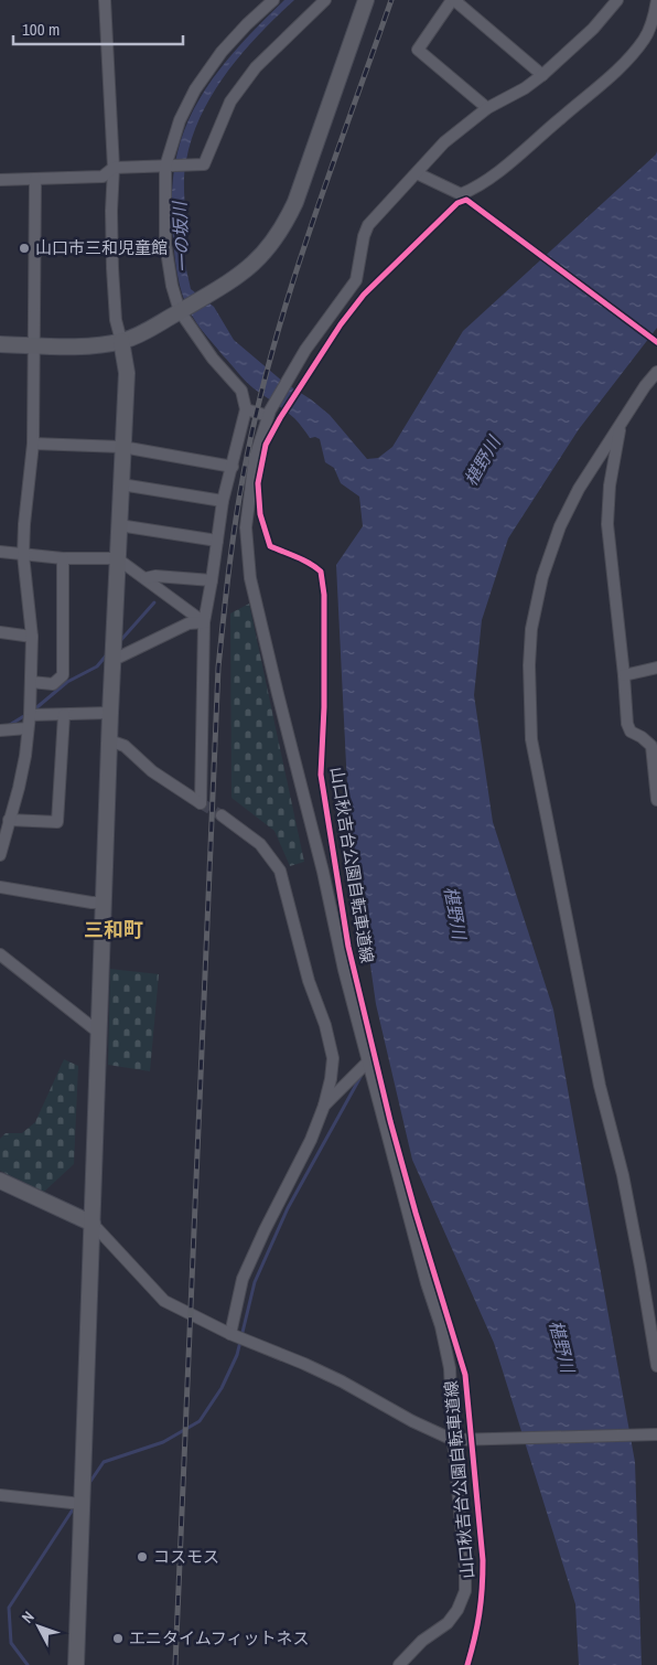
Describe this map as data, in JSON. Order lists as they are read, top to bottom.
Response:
{
  "streets": {
    "cycle path": ["山口秋吉台公園自転車道線"]
  },
  "districts": ["三和町"],
  "water": ["一の坂川", "椹野川"],
  "places": ["山口市三和児童館", "コスモス", "エニタイムフィットネス"],
  "scale_bar": "100 m",
  "north": "top left"
}
